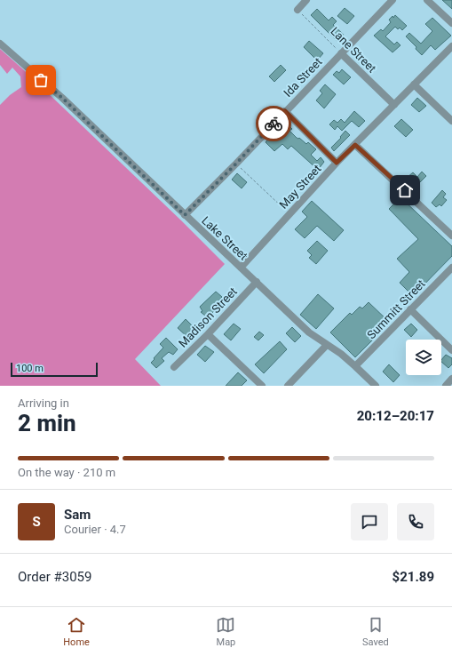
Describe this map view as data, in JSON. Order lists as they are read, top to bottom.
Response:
{
  "streets": {
    "street": [
      "Lane Street",
      "Ida Street",
      "May Street",
      "Lake Street",
      "Summitt Street",
      "Madison Street"
    ]
  },
  "crossings": [
    ["Lane Street", "Ida Street"],
    ["Lane Street", "May Street"],
    ["Ida Street", "Lake Street"],
    ["May Street", "Lake Street"],
    ["Lake Street", "Summitt Street"],
    ["Lake Street", "Madison Street"]
  ],
  "scale_bar": "100 m",
  "page": {
    "scale": "100 m",
    "heading": ["2 min", "Arriving in", "20:12–20:17"],
    "panel": [
      "Sam",
      "Courier · 4.7",
      "Order #3059",
      "$21.89"
    ],
    "bar": "On the way · 210 m",
    "round": "S",
    "tabs": ["Home", "Map", "Saved"]
  }
}
